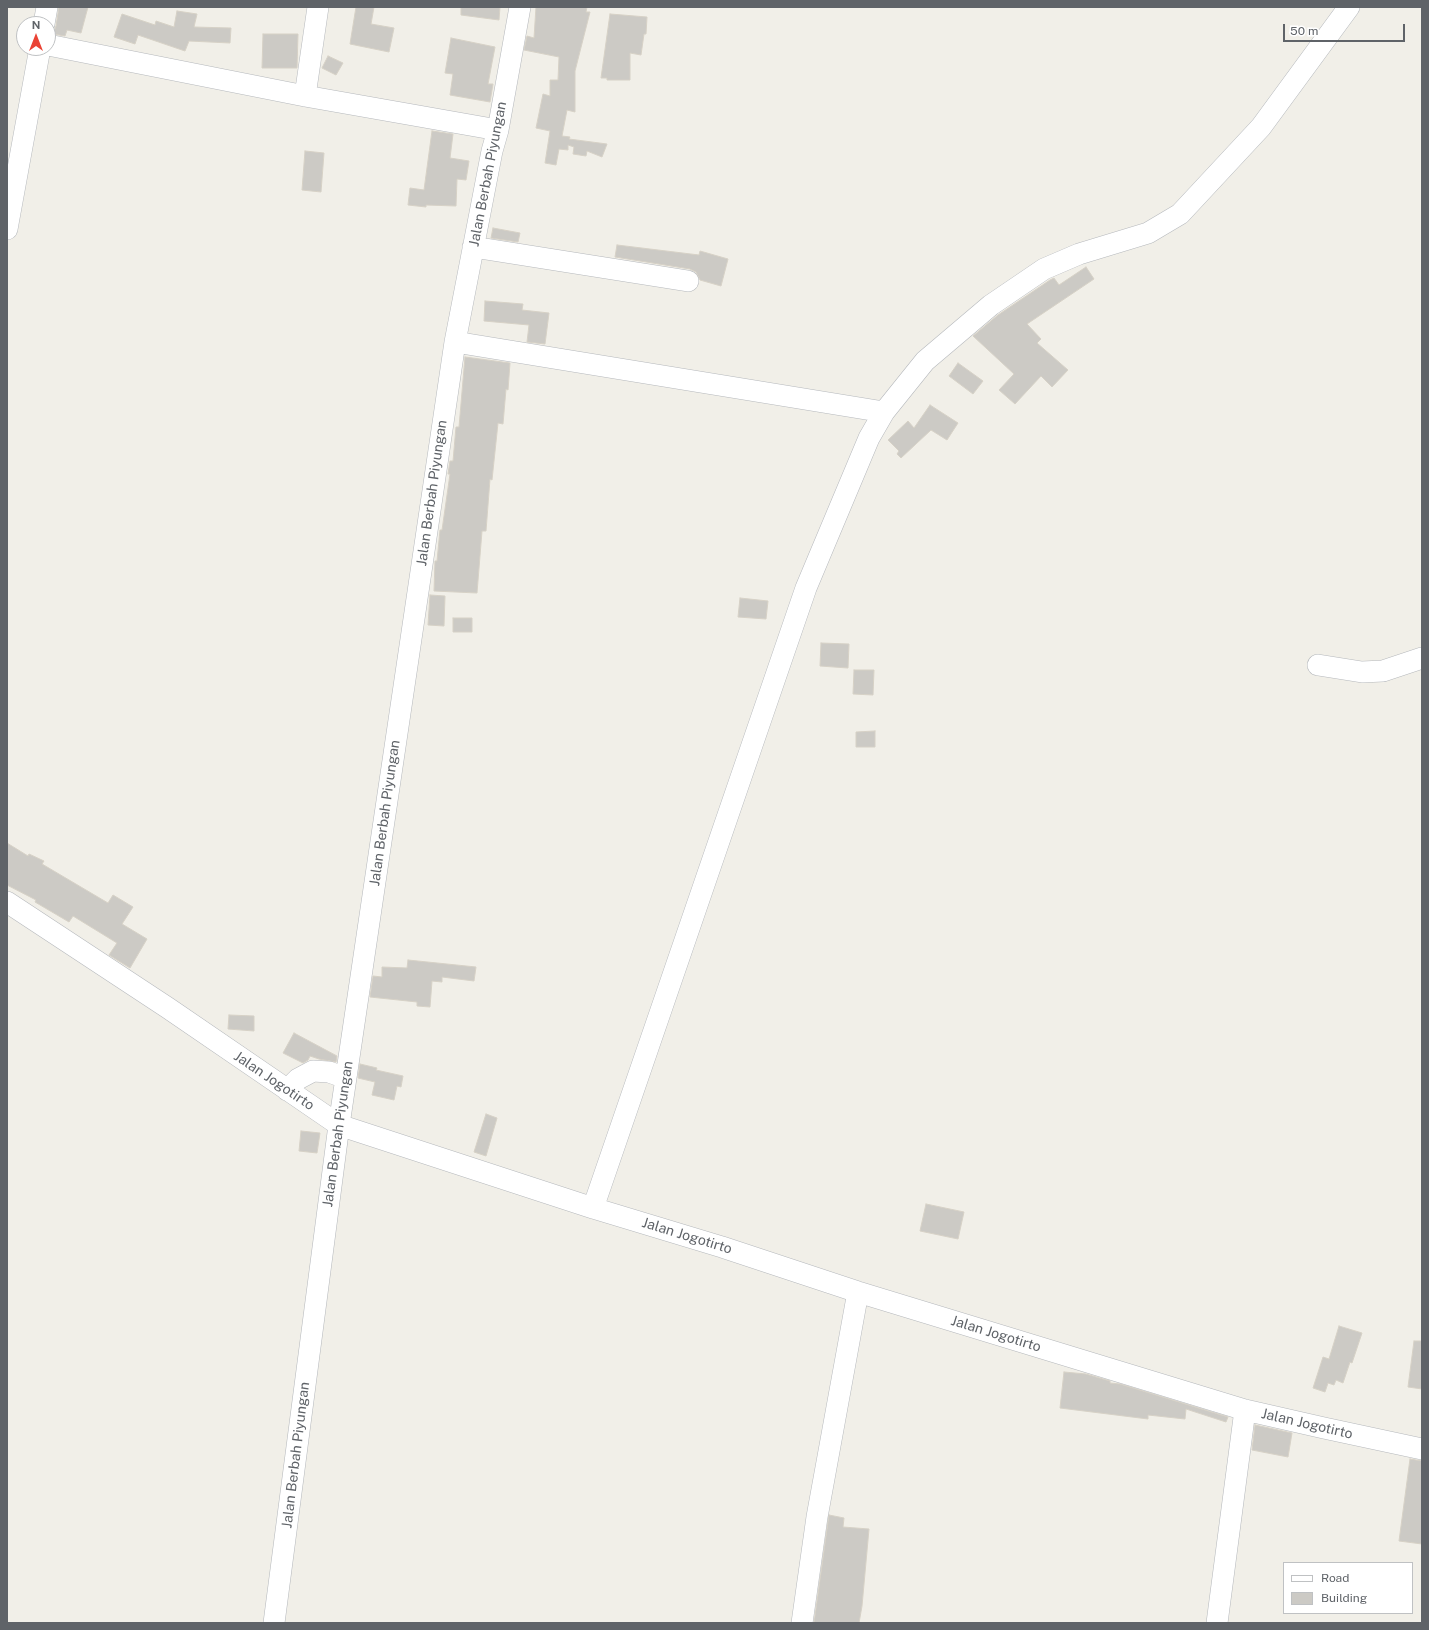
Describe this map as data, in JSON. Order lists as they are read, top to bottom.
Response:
{
  "streets": {
    "street": ["Jalan Berbah Piyungan", "Jalan Jogotirto"]
  },
  "crossings": [
    ["Jalan Berbah Piyungan", "Jalan Jogotirto"]
  ],
  "legend": ["Road", "Building"],
  "scale_bar": "50 m",
  "north": "top"
}
